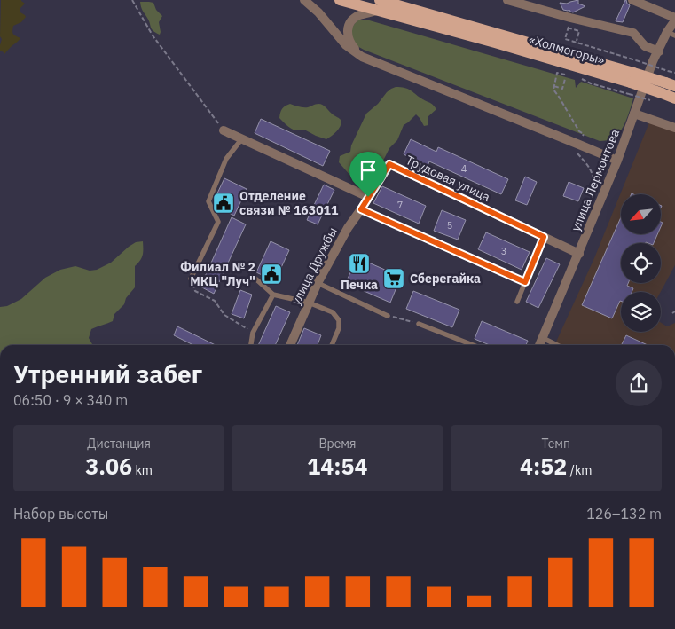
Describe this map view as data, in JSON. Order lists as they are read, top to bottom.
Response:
{
  "streets": {
    "main road": ["«Холмогоры»"],
    "street": ["Трудовая улица", "улица Лермонтова", "улица Дружбы"]
  },
  "crossings": [
    ["Трудовая улица", "улица Лермонтова"],
    ["Трудовая улица", "улица Дружбы"]
  ],
  "places": {
    "public building": ["Отделение связи № 163011", "Филиал № 2 МКЦ \"Луч\""],
    "restaurant": ["Печка"],
    "supermarket": ["Сберегайка"]
  },
  "house_numbers": [
    "4",
    "7",
    "5",
    "3"
  ],
  "north": "bottom left",
  "page": {
    "heading": ["Утренний забег", "06:50 · 9 × 340 m"],
    "stats": [
      ["Дистанция", "3.06 km"],
      ["Время", "14:54"],
      ["Темп", "4:52 /km"]
    ],
    "chart": ["Набор высоты", "126–132 m"]
  }
}
